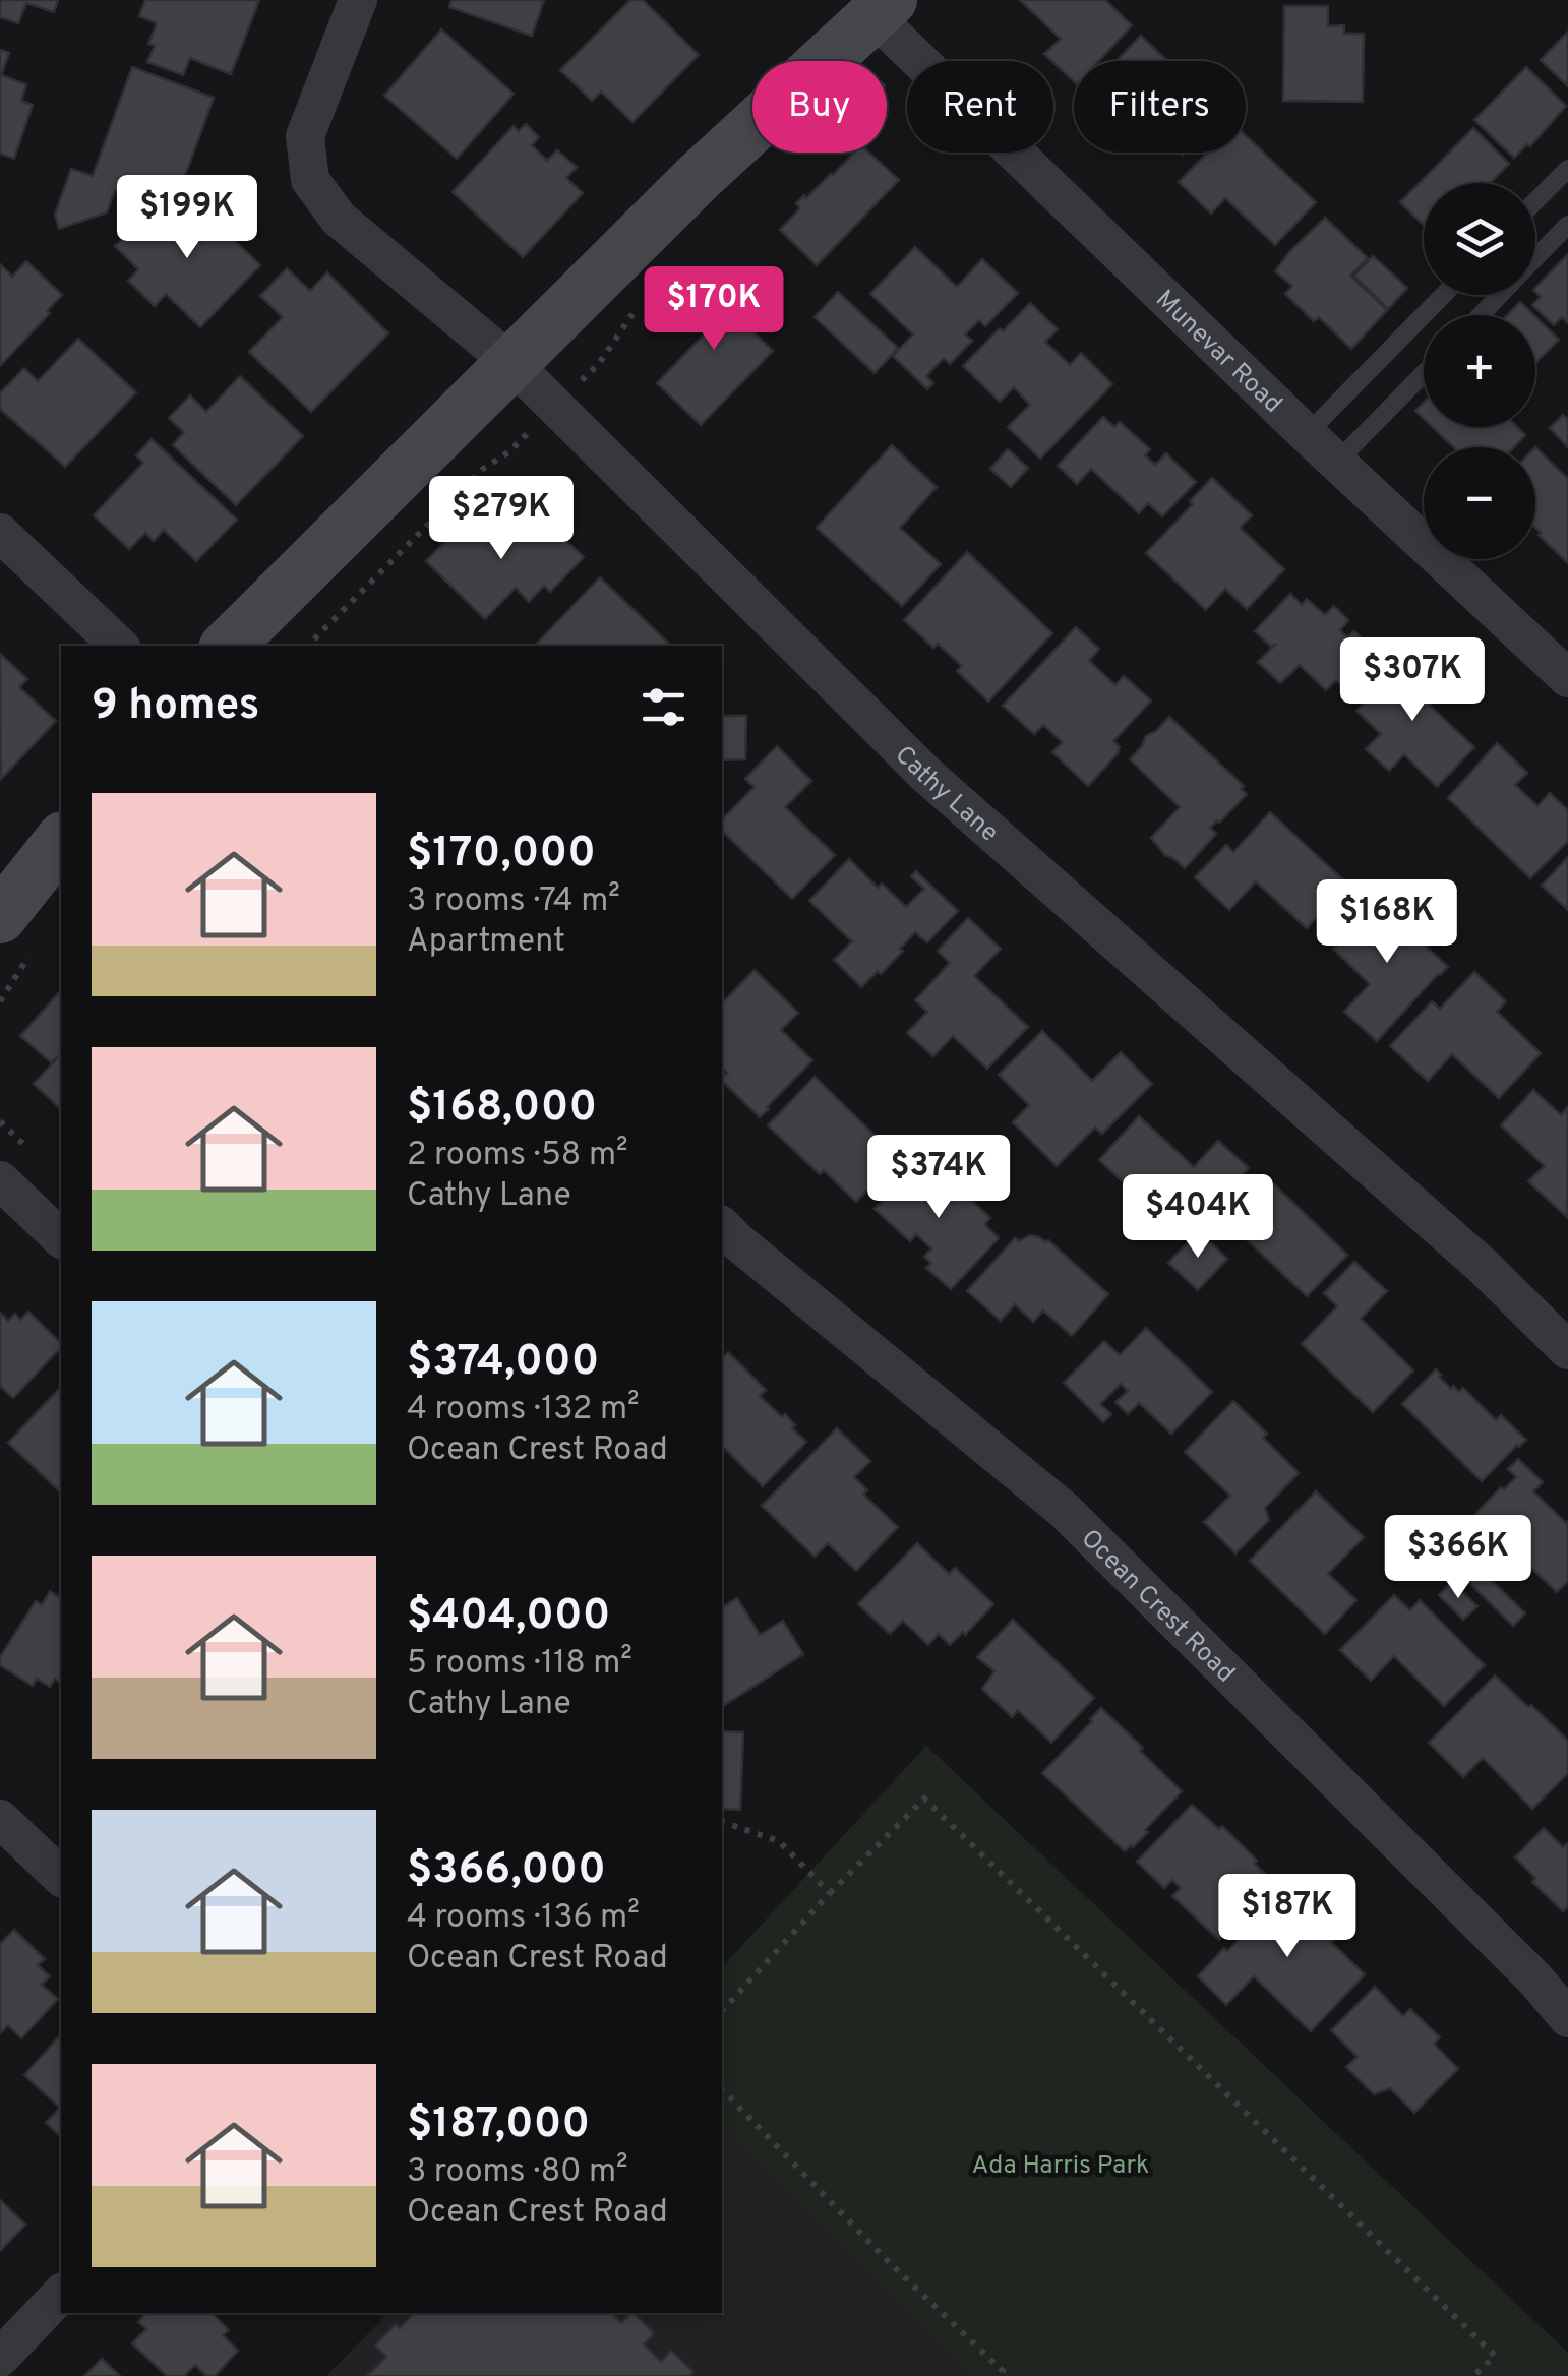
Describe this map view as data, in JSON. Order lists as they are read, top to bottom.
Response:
{
  "streets": {
    "street": ["Munevar Road", "Cathy Lane", "Ocean Crest Road"]
  },
  "parks": ["Ada Harris Park"],
  "page": {
    "chip": ["Buy", "Rent", "Filters"],
    "price": [
      "$199K",
      "$170K",
      "$279K",
      "$307K",
      "$168K",
      "$374K",
      "$404K",
      "$366K",
      "$187K"
    ],
    "map_buttons": ["+", "−"],
    "heading": "9 homes",
    "list": [
      {
        "name": "$170,000",
        "note": "3 rooms · 74 m² · Apartment"
      },
      {
        "name": "$168,000",
        "note": "2 rooms · 58 m² · Cathy Lane"
      },
      {
        "name": "$374,000",
        "note": "4 rooms · 132 m² · Ocean Crest Road"
      },
      {
        "name": "$404,000",
        "note": "5 rooms · 118 m² · Cathy Lane"
      },
      {
        "name": "$366,000",
        "note": "4 rooms · 136 m² · Ocean Crest Road"
      },
      {
        "name": "$187,000",
        "note": "3 rooms · 80 m² · Ocean Crest Road"
      }
    ]
  }
}
